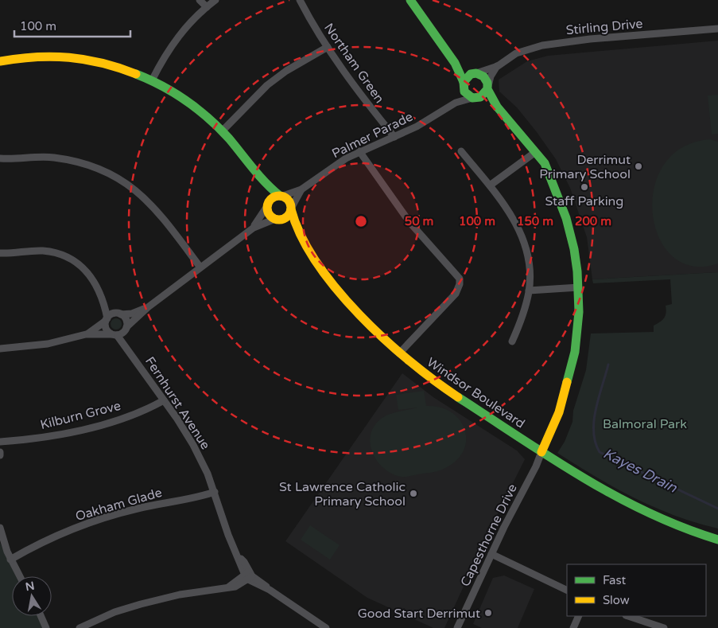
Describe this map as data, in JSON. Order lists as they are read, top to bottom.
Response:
{
  "streets": {
    "street": [
      "Stirling Drive",
      "Northam Green",
      "Palmer Parade",
      "Windsor Boulevard",
      "Fernhurst Avenue",
      "Kilburn Grove",
      "Oakham Glade",
      "Capesthorne Drive"
    ]
  },
  "crossings": [
    ["Stirling Drive", "Palmer Parade"],
    ["Northam Green", "Palmer Parade"],
    ["Palmer Parade", "Windsor Boulevard"],
    ["Windsor Boulevard", "Capesthorne Drive"],
    ["Fernhurst Avenue", "Kilburn Grove"],
    ["Fernhurst Avenue", "Oakham Glade"]
  ],
  "water": ["Kayes Drain"],
  "parks": ["Balmoral Park"],
  "places": [
    "Derrimut Primary School",
    "Staff Parking",
    "St Lawrence Catholic Primary School",
    "Good Start Derrimut"
  ],
  "legend": ["Fast", "Slow"],
  "scale_bar": "100 m",
  "north": "top",
  "rings": [
    "50 m",
    "100 m",
    "150 m",
    "200 m"
  ]
}
